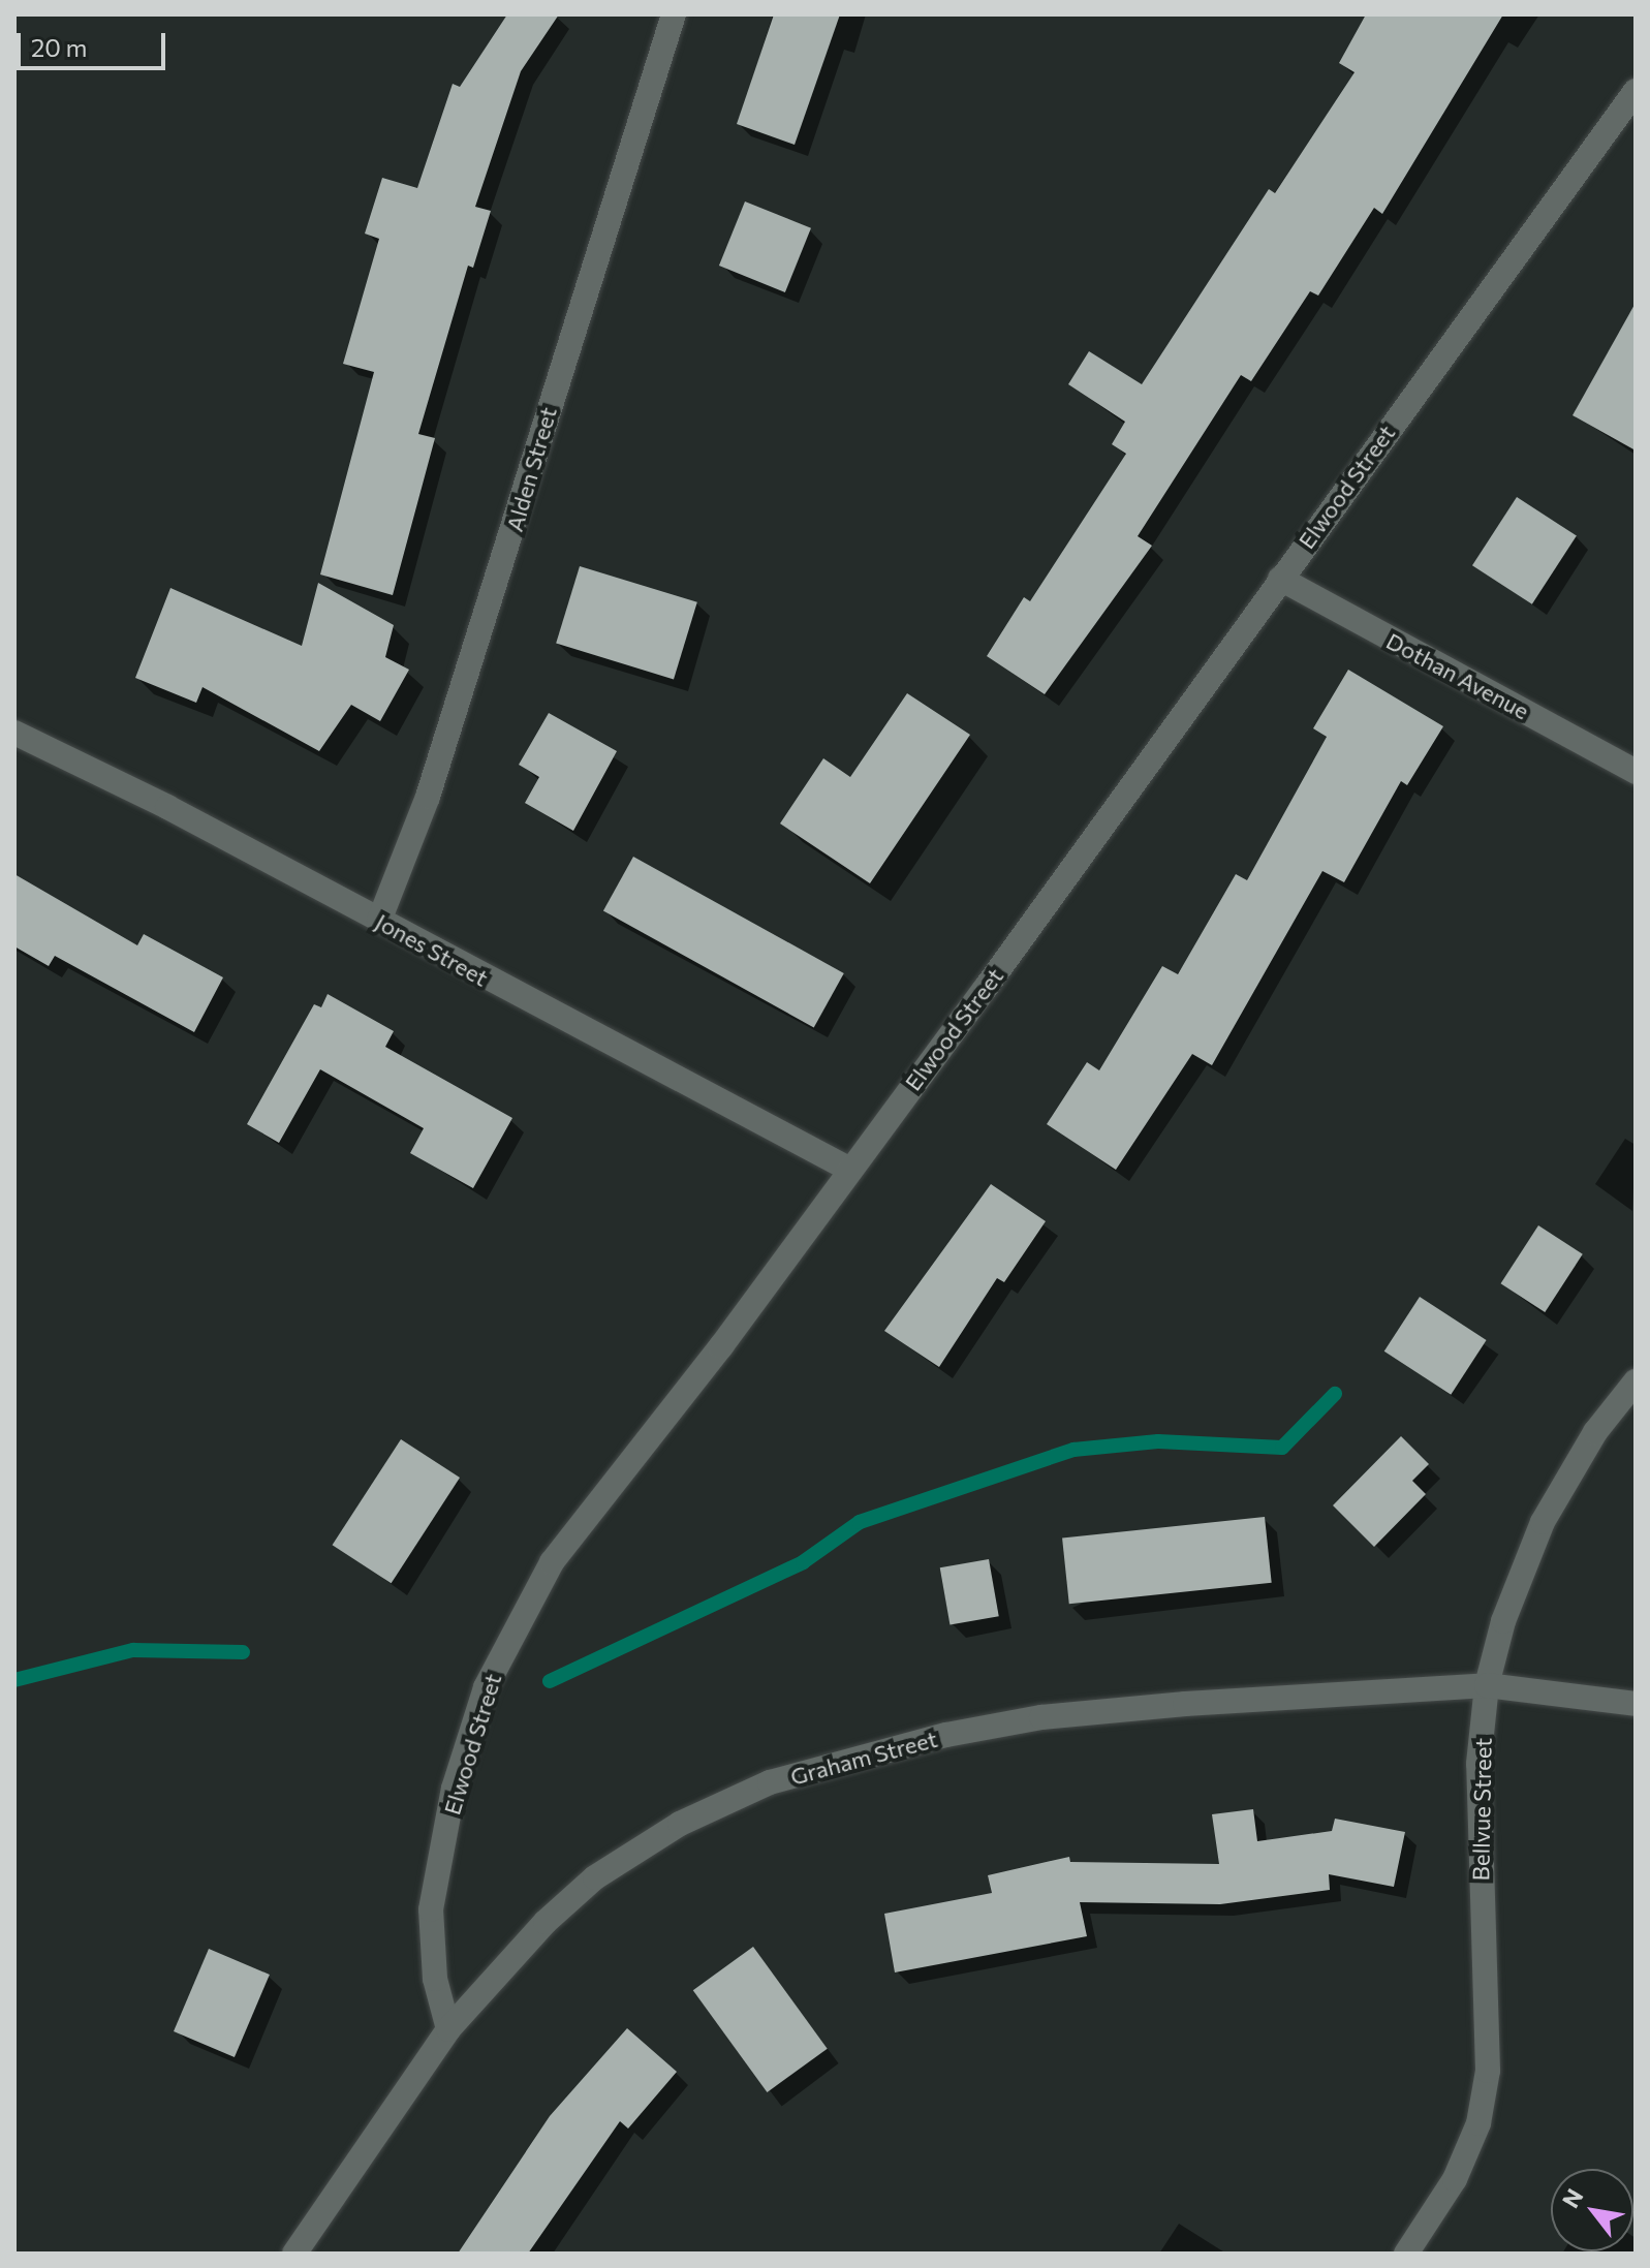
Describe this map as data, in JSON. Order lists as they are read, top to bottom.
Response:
{
  "streets": {
    "street": [
      "Alden Street",
      "Elwood Street",
      "Dothan Avenue",
      "Jones Street",
      "Graham Street",
      "Bellvue Street"
    ]
  },
  "crossings": [
    ["Alden Street", "Jones Street"],
    ["Elwood Street", "Dothan Avenue"],
    ["Elwood Street", "Jones Street"],
    ["Elwood Street", "Graham Street"],
    ["Graham Street", "Bellvue Street"]
  ],
  "scale_bar": "20 m",
  "north": "top left"
}
